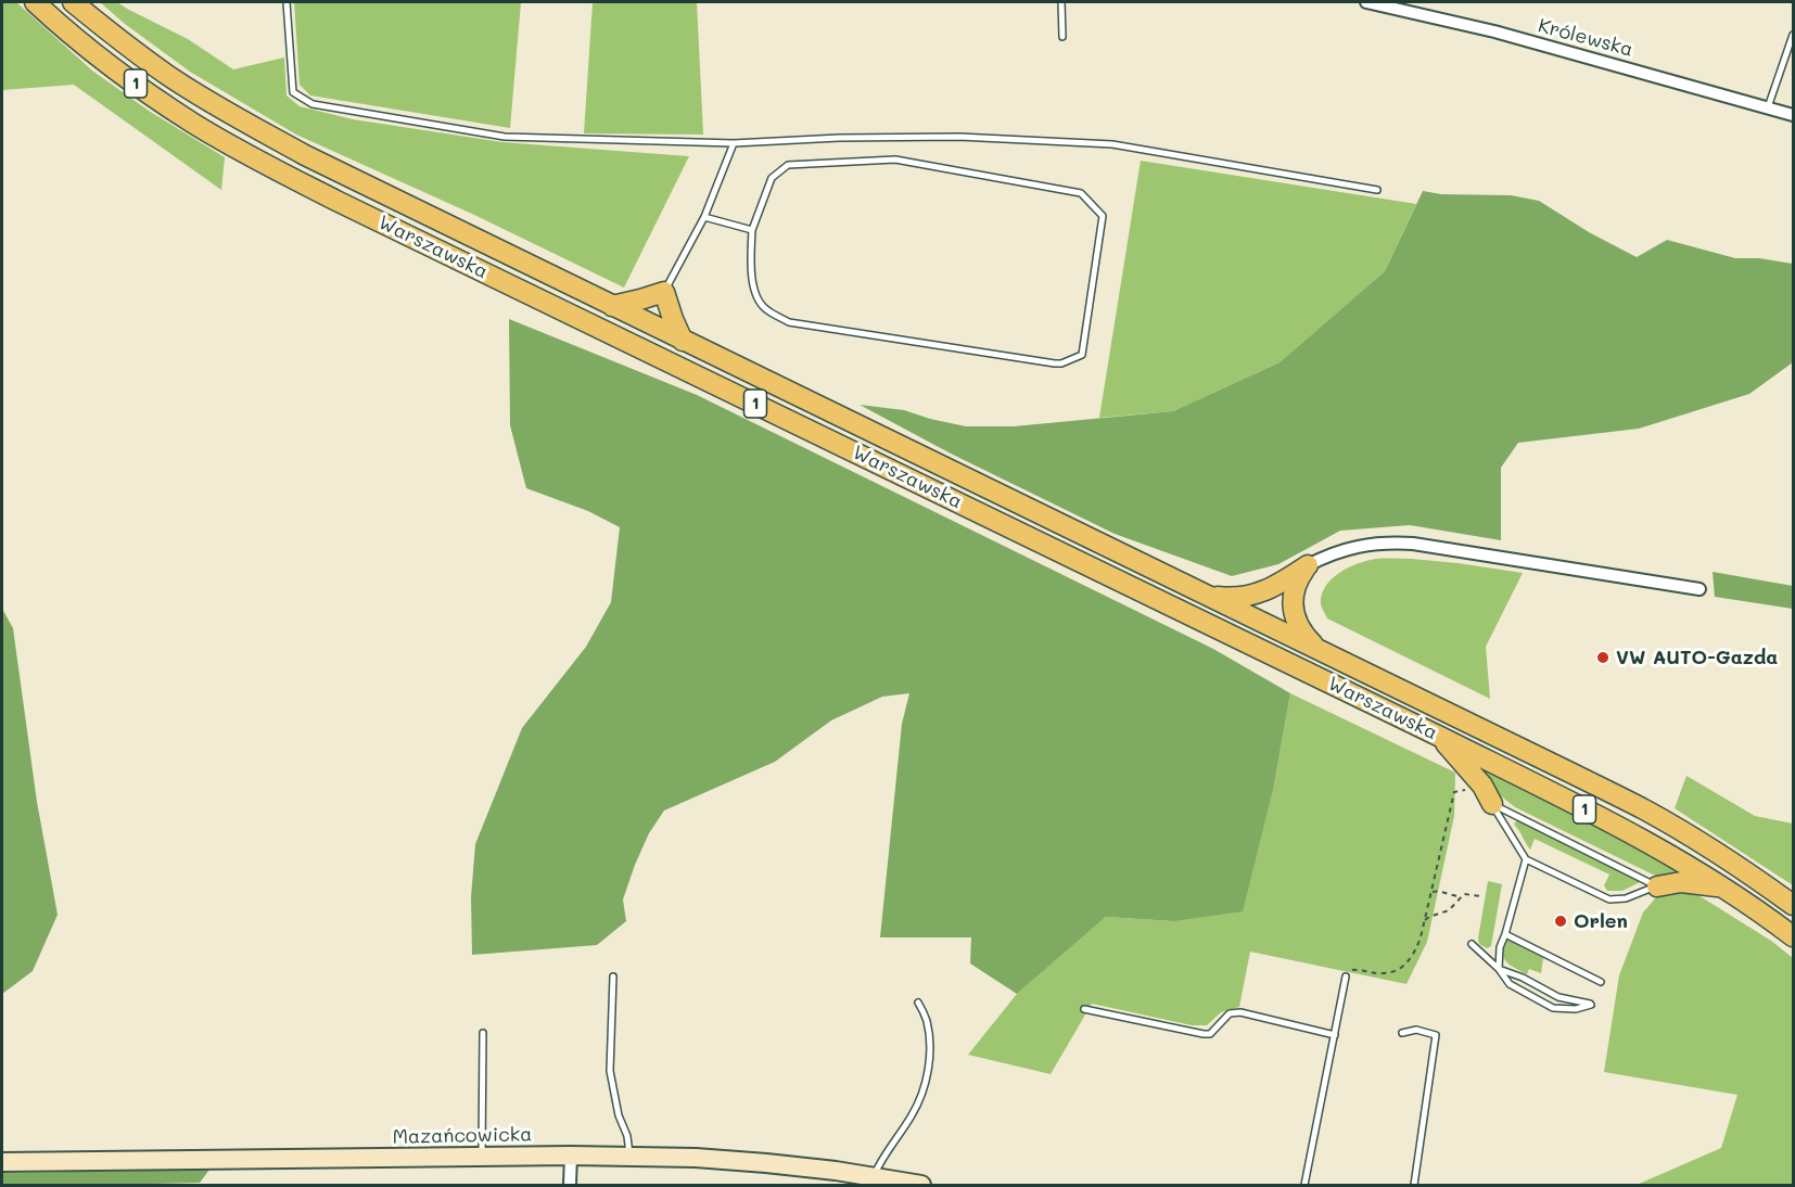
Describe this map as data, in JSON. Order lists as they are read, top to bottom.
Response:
{
  "streets": {
    "main road": ["1", "Warszawska"],
    "street": ["Królewska", "Mazańcowicka"]
  },
  "places": ["VW AUTO-Gazda", "Orlen"]
}
